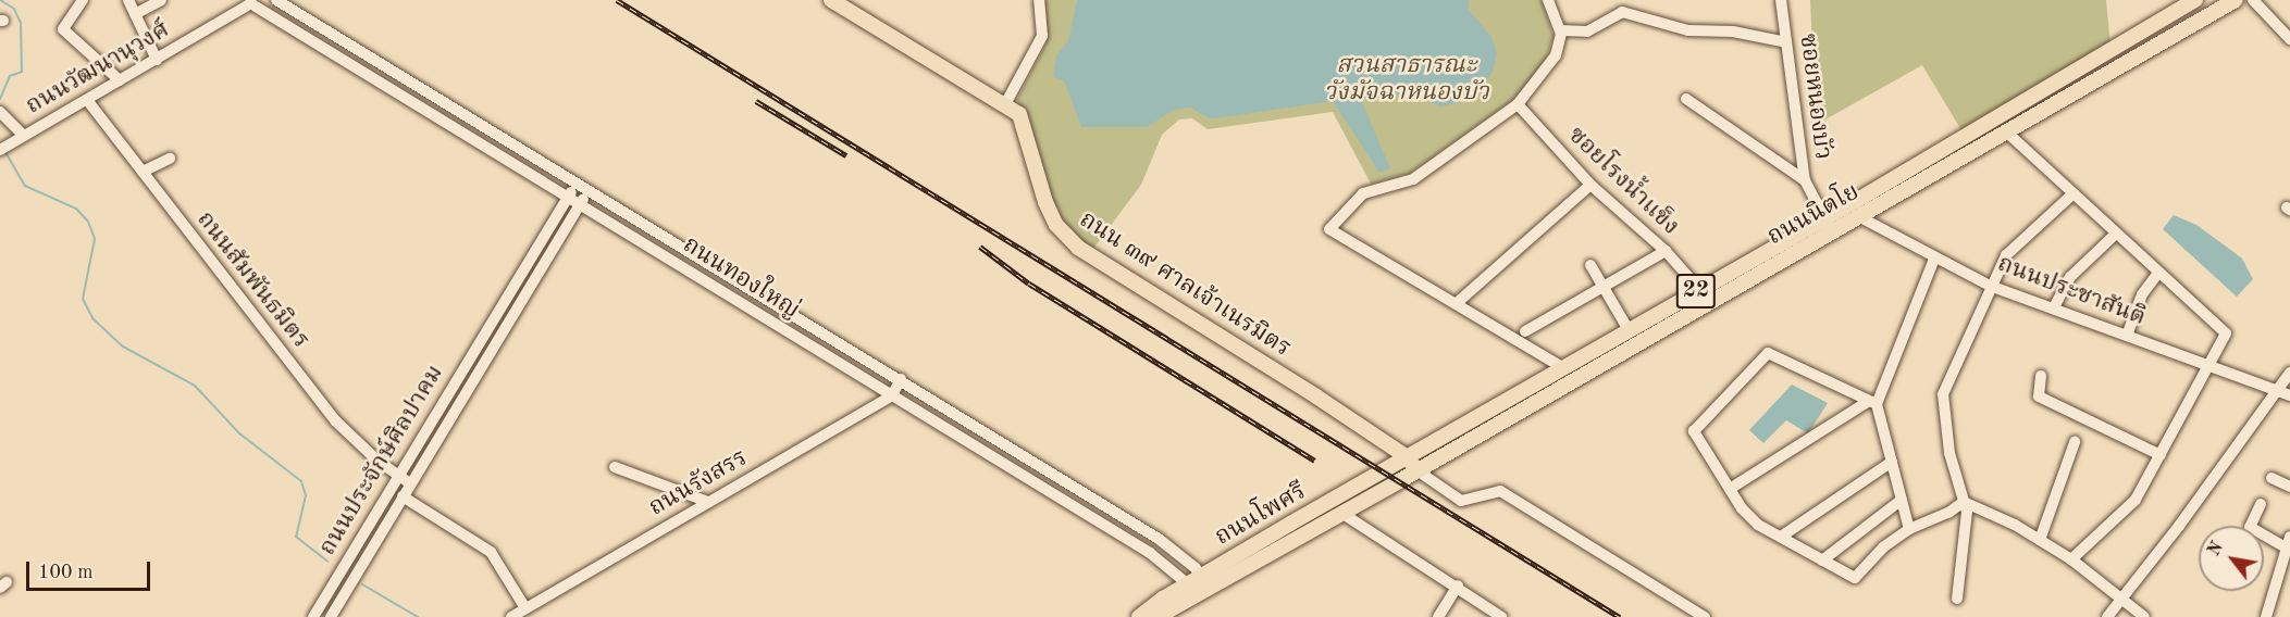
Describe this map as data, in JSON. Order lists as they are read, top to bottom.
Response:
{
  "streets": {
    "main road": [
      "ถนนนิตโย",
      "ถนน ๓๙ ศาลเจ้าเนรมิตร",
      "22",
      "ถนนโพศรี"
    ],
    "street": [
      "ถนนวัฒนานุวงศ์",
      "ซอยหนองบัว",
      "ซอยโรงน้ำแข็ง",
      "ถนนทองใหญ่",
      "ถนนสัมพันธมิตร",
      "ถนนประชาสันติ",
      "ถนนประจักษ์ศิลปาคม",
      "ถนนรังสรร"
    ]
  },
  "crossings": [
    ["ถนนวัฒนานุวงศ์", "ถนนทองใหญ่"],
    ["ถนนวัฒนานุวงศ์", "ถนนสัมพันธมิตร"],
    ["ซอยหนองบัว", "ถนนนิตโย"],
    ["ซอยโรงน้ำแข็ง", "ถนนนิตโย"],
    ["ถนนนิตโย", "ถนน ๓๙ ศาลเจ้าเนรมิตร"],
    ["ถนนนิตโย", "ถนนประชาสันติ"],
    ["ถนนนิตโย", "ถนนโพศรี"],
    ["ถนนทองใหญ่", "ถนนประจักษ์ศิลปาคม"],
    ["ถนนทองใหญ่", "ถนนรังสรร"],
    ["ถนนทองใหญ่", "ถนนโพศรี"],
    ["ถนนสัมพันธมิตร", "ถนนประจักษ์ศิลปาคม"],
    ["ถนน ๓๙ ศาลเจ้าเนรมิตร", "ถนนโพศรี"]
  ],
  "parks": ["สวนสาธารณะ วังมัจฉาหนองบัว"],
  "scale_bar": "100 m",
  "north": "top left"
}
